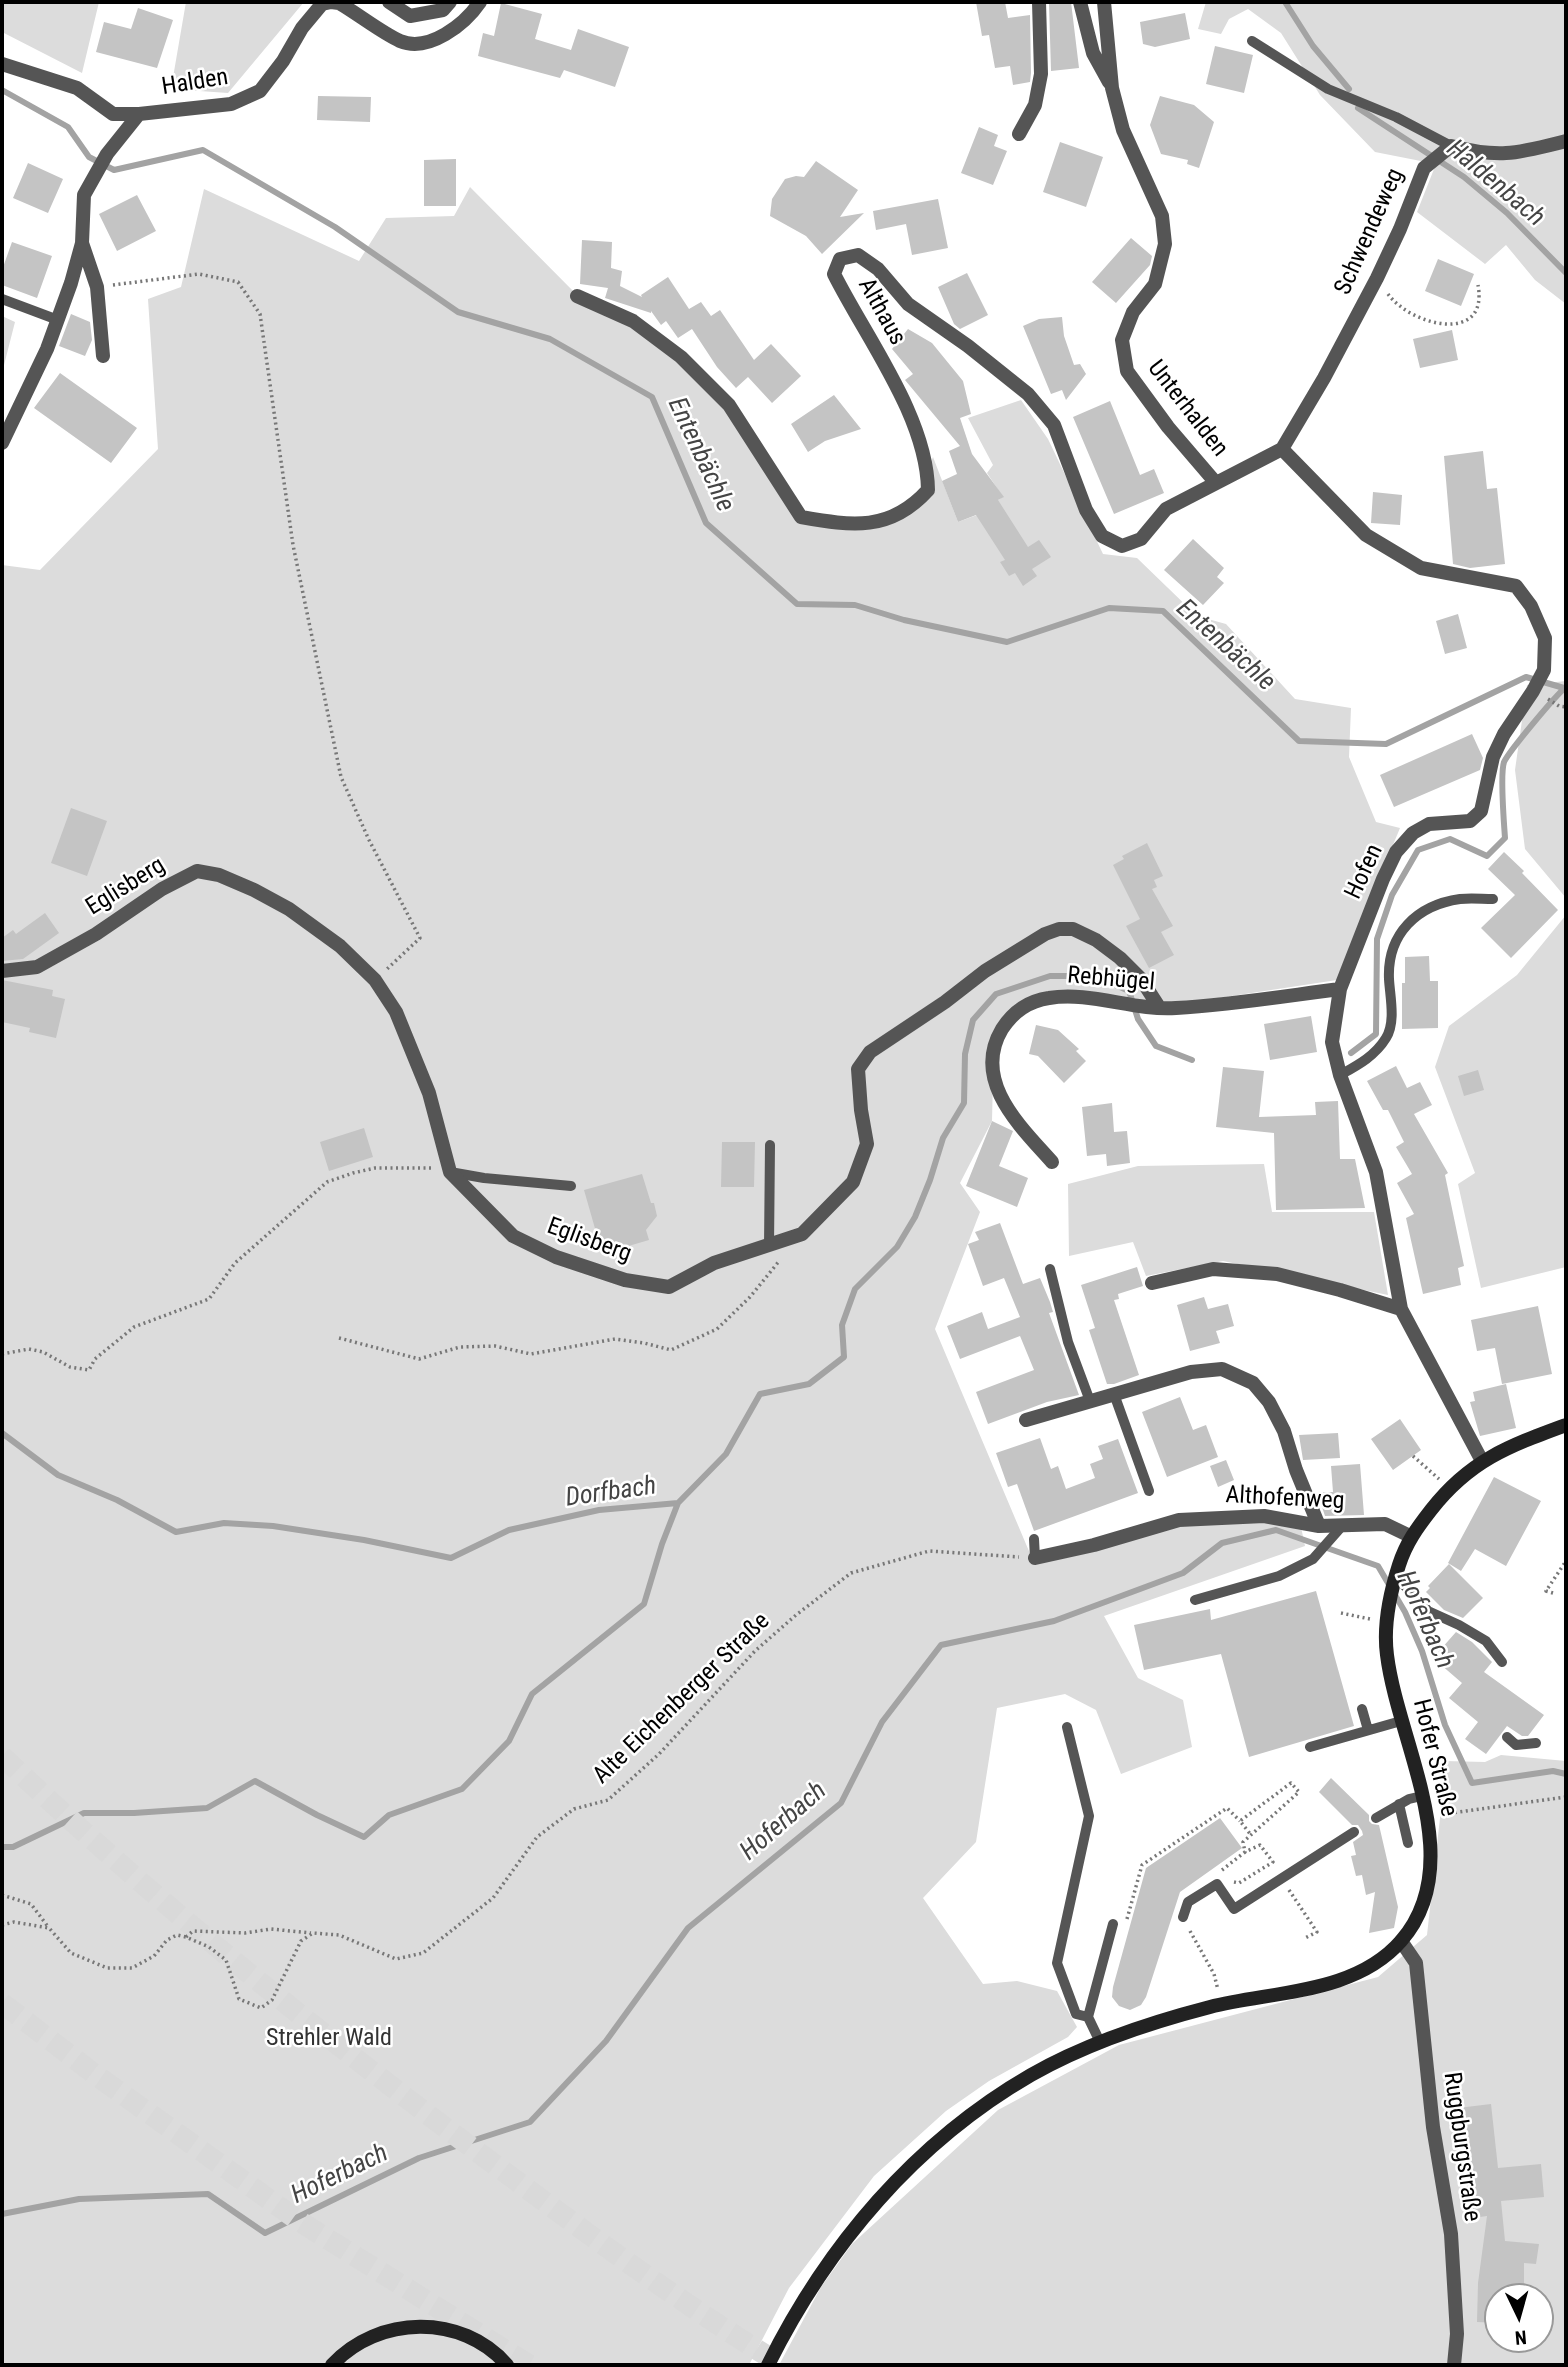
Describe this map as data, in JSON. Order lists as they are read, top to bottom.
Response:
{
  "streets": {
    "street": [
      "Halden",
      "Schwendeweg",
      "Althaus",
      "Unterhalden",
      "Hofen",
      "Eglisberg",
      "Rebhügel",
      "Althofenweg",
      "Hofer Straße",
      "Ruggburgstraße"
    ],
    "path": ["Alte Eichenberger Straße"]
  },
  "crossings": [
    ["Schwendeweg", "Althaus"],
    ["Schwendeweg", "Hofen"],
    ["Althaus", "Unterhalden"],
    ["Althaus", "Hofen"],
    ["Hofen", "Rebhügel"],
    ["Hofen", "Hofer Straße"],
    ["Eglisberg", "Rebhügel"],
    ["Althofenweg", "Alte Eichenberger Straße"],
    ["Althofenweg", "Hofer Straße"],
    ["Hofer Straße", "Ruggburgstraße"]
  ],
  "water": [
    "Haldenbach",
    "Entenbächle",
    "Dorfbach",
    "Hoferbach"
  ],
  "parks": ["Strehler Wald"],
  "north": "bottom"
}
